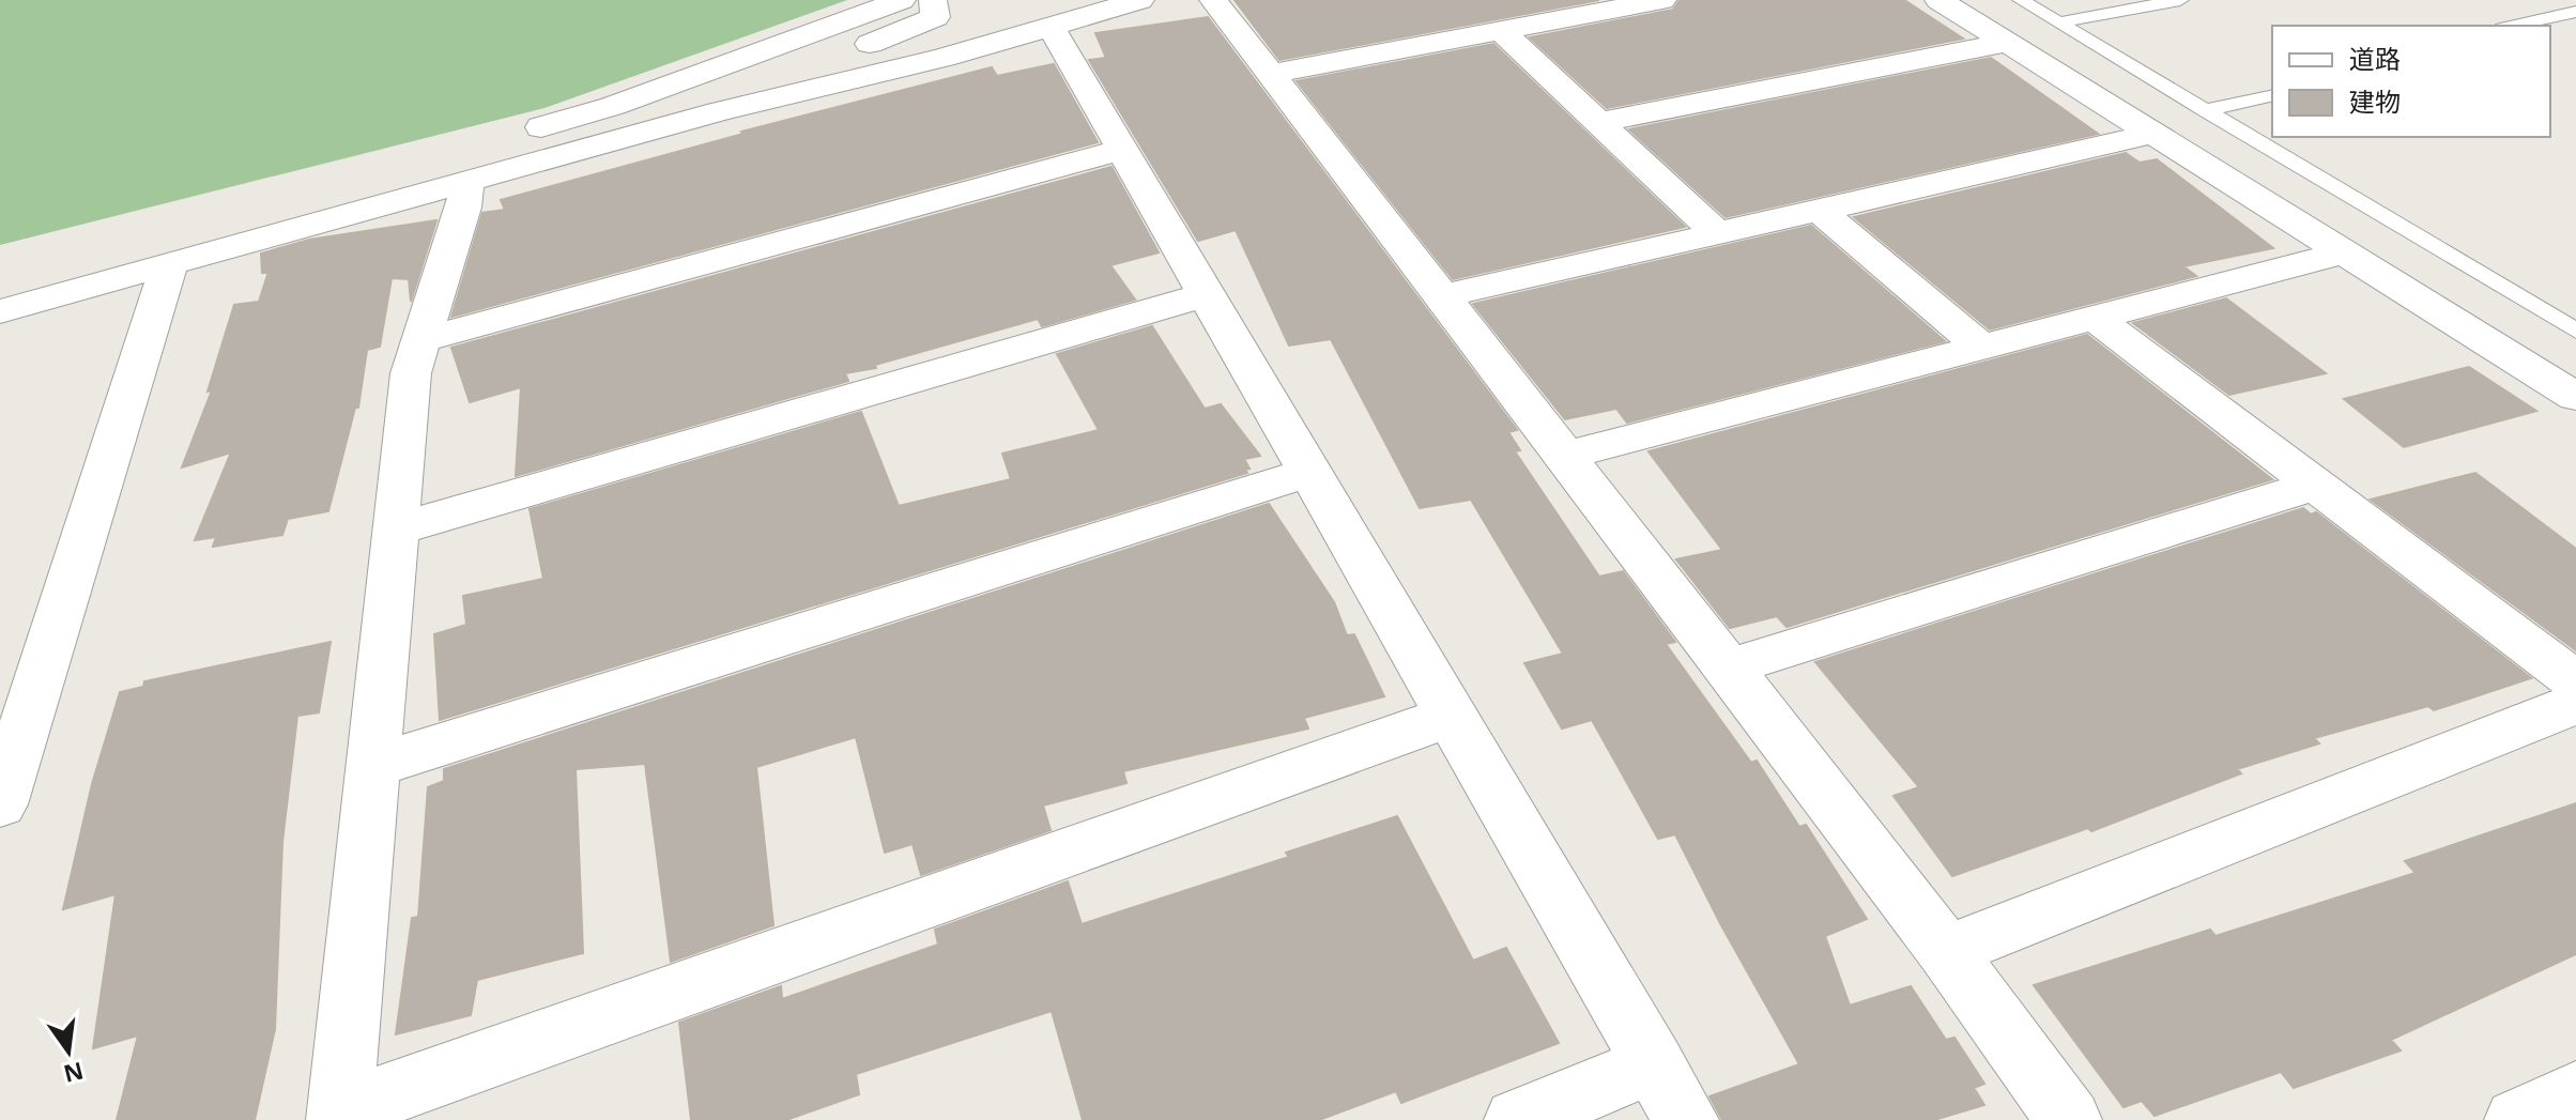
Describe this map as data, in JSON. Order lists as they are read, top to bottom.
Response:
{
  "legend": ["道路", "建物"],
  "north": "bottom"
}
